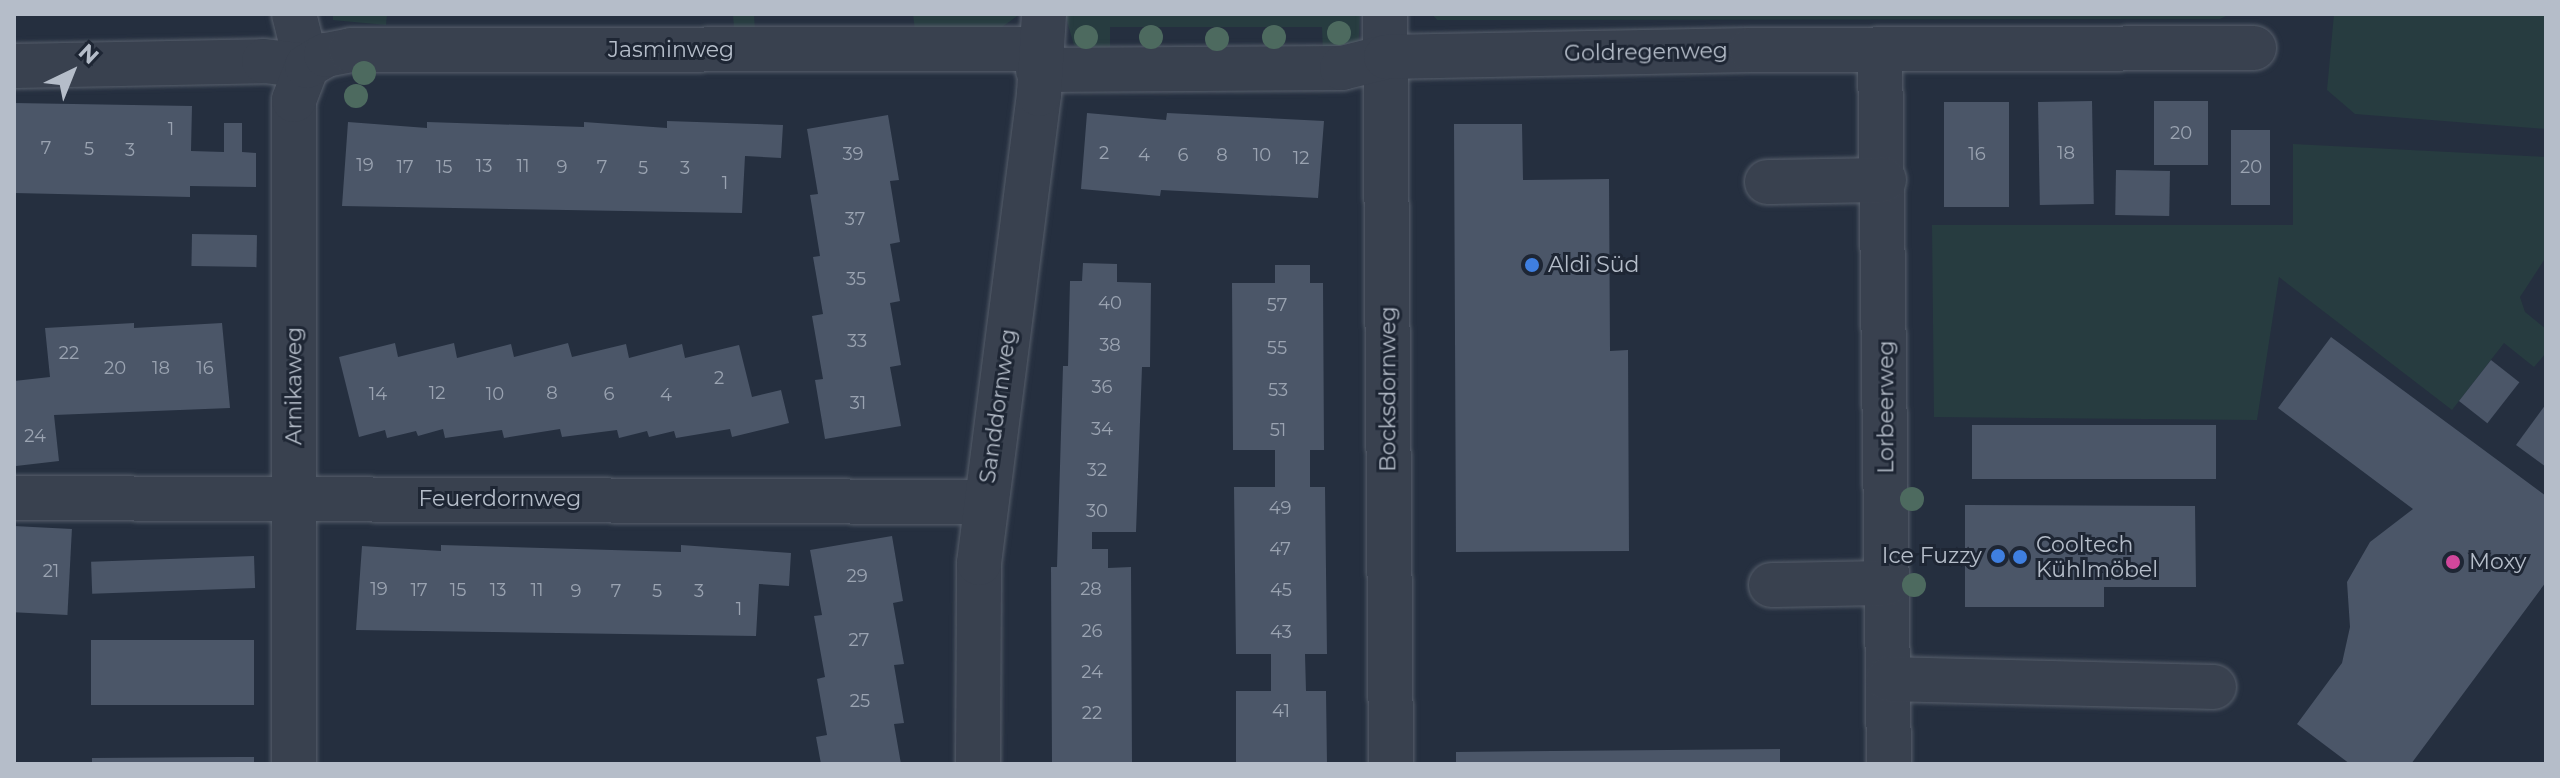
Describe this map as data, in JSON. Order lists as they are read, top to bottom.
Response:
{
  "streets": {
    "street": [
      "Jasminweg",
      "Goldregenweg",
      "Arnikaweg",
      "Bocksdornweg",
      "Sanddornweg",
      "Lorbeerweg",
      "Feuerdornweg"
    ]
  },
  "crossings": [
    ["Jasminweg", "Goldregenweg"],
    ["Jasminweg", "Arnikaweg"],
    ["Jasminweg", "Sanddornweg"],
    ["Goldregenweg", "Bocksdornweg"],
    ["Goldregenweg", "Sanddornweg"],
    ["Goldregenweg", "Lorbeerweg"],
    ["Arnikaweg", "Feuerdornweg"],
    ["Sanddornweg", "Feuerdornweg"]
  ],
  "places": [
    "Aldi Süd",
    "Ice Fuzzy",
    "Cooltech Kühlmöbel",
    "Moxy"
  ],
  "house_numbers": [
    "1",
    "20",
    "7",
    "5",
    "3",
    "2",
    "18",
    "39",
    "16",
    "4",
    "6",
    "8",
    "10",
    "12",
    "19",
    "13",
    "11",
    "17",
    "15",
    "9",
    "7",
    "20",
    "5",
    "3",
    "1",
    "37",
    "35",
    "40",
    "57",
    "33",
    "38",
    "55",
    "22",
    "20",
    "18",
    "16",
    "2",
    "36",
    "53",
    "12",
    "8",
    "14",
    "10",
    "6",
    "4",
    "31",
    "34",
    "51",
    "24",
    "32",
    "49",
    "30",
    "47",
    "21",
    "29",
    "19",
    "28",
    "17",
    "15",
    "13",
    "11",
    "45",
    "9",
    "7",
    "5",
    "3",
    "1",
    "26",
    "43",
    "27",
    "24",
    "25",
    "41",
    "22"
  ],
  "north": "top right"
}
